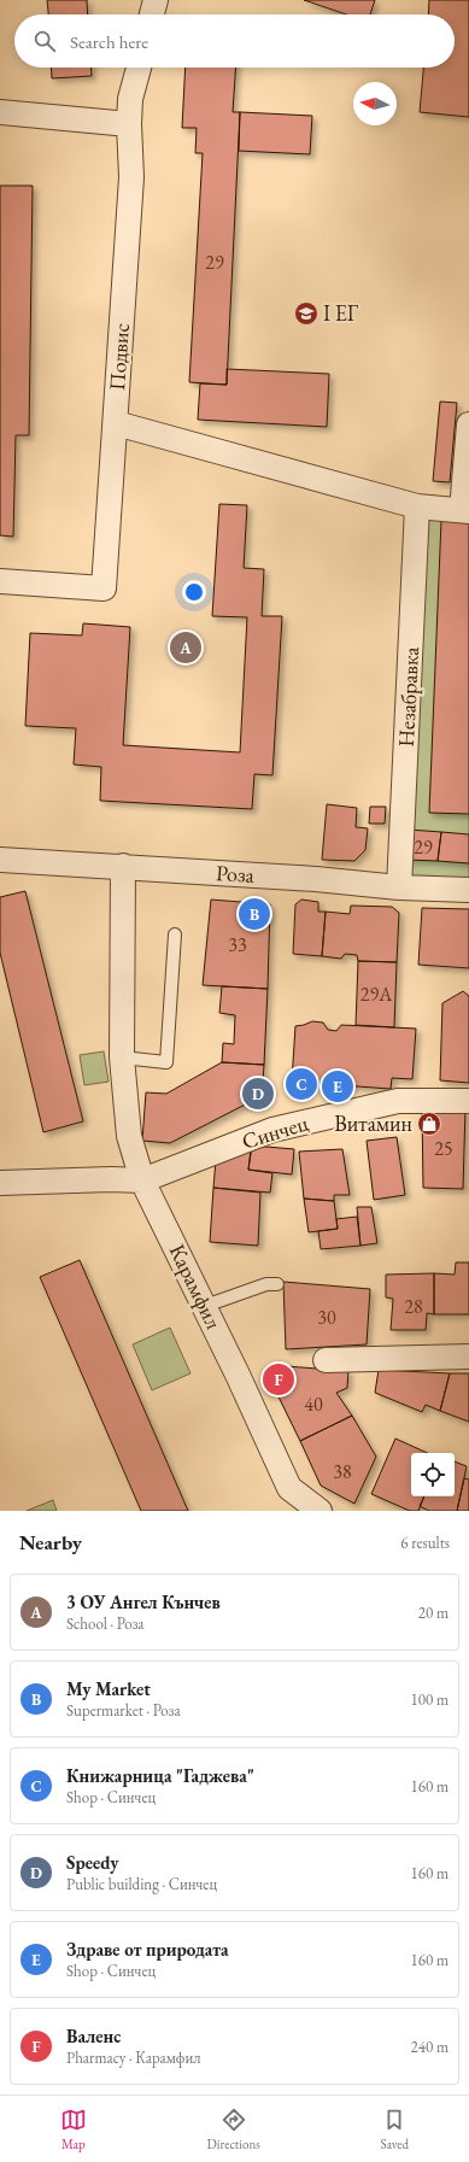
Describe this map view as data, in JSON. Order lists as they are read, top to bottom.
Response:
{
  "streets": {
    "street": [
      "Подвис",
      "Незабравка",
      "Роза",
      "Синчец",
      "Карамфил"
    ]
  },
  "crossings": [
    ["Незабравка", "Роза"],
    ["Роза", "Карамфил"],
    ["Синчец", "Карамфил"]
  ],
  "places": {
    "school or university": ["I ЕГ"],
    "shop": ["Витамин"]
  },
  "house_numbers": [
    "29",
    "29",
    "33",
    "29А",
    "25",
    "28",
    "30",
    "40",
    "38"
  ],
  "north": "left",
  "page": {
    "search": "Search here",
    "pins": [
      "A",
      "B",
      "C",
      "E",
      "D",
      "F"
    ],
    "heading": ["Nearby", "6 results"],
    "list": [
      {
        "mark": "A",
        "name": "3 ОУ Ангел Кънчев",
        "note": "School · Роза",
        "value": "20 m"
      },
      {
        "mark": "B",
        "name": "My Market",
        "note": "Supermarket · Роза",
        "value": "100 m"
      },
      {
        "mark": "C",
        "name": "Книжарница \"Гаджева\"",
        "note": "Shop · Синчец",
        "value": "160 m"
      },
      {
        "mark": "D",
        "name": "Speedy",
        "note": "Public building · Синчец",
        "value": "160 m"
      },
      {
        "mark": "E",
        "name": "Здраве от природата",
        "note": "Shop · Синчец",
        "value": "160 m"
      },
      {
        "mark": "F",
        "name": "Валенс",
        "note": "Pharmacy · Карамфил",
        "value": "240 m"
      }
    ],
    "nav": ["Map", "Directions", "Saved"]
  }
}
